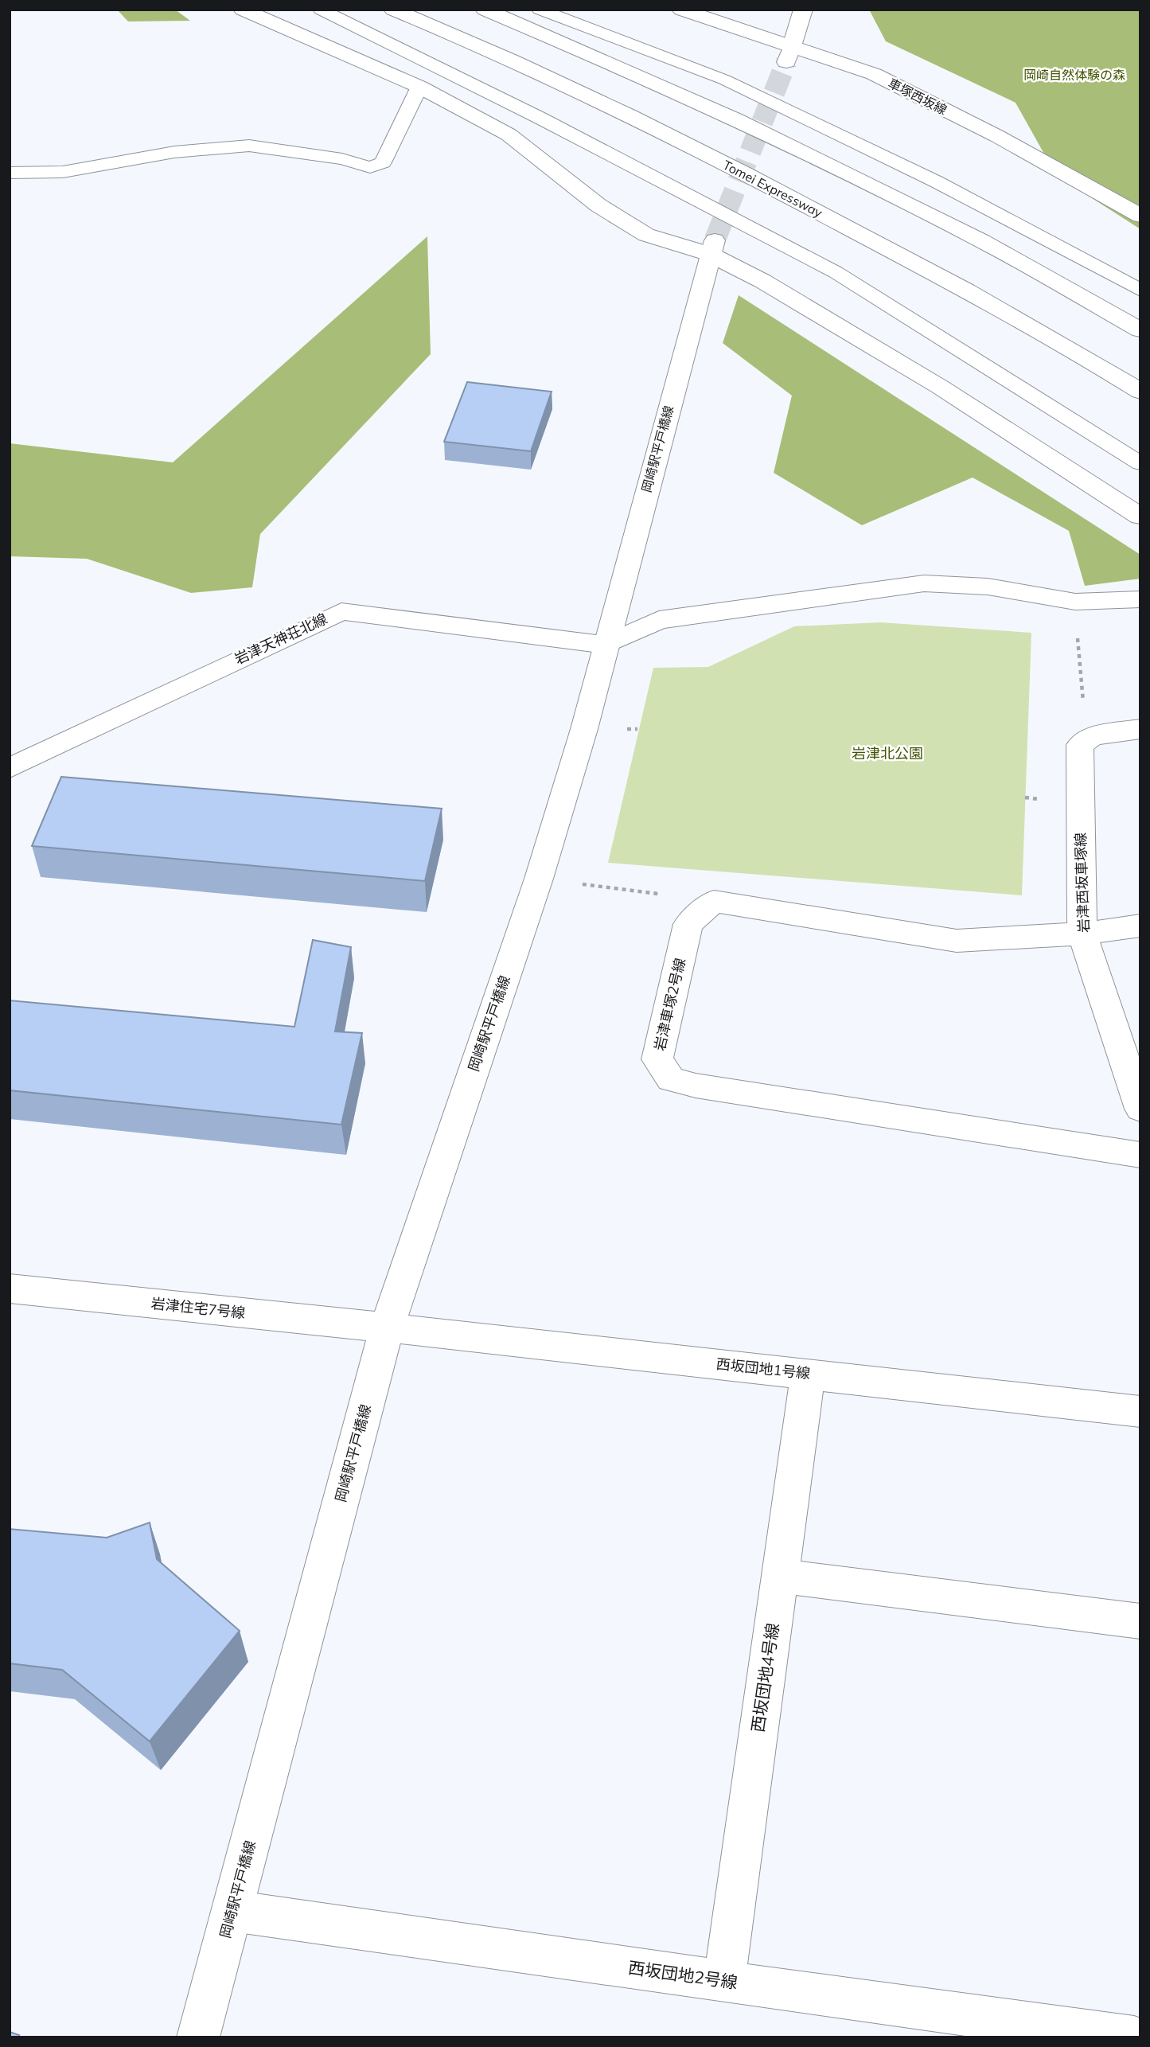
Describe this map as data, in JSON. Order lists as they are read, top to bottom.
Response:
{
  "streets": {
    "main road": [
      "車塚西坂線",
      "Tomei Expressway",
      "岡崎駅平戸橋線",
      "岩津天神荘北線",
      "岩津西坂車塚線",
      "岩津車塚2号線",
      "岩津住宅7号線",
      "西坂団地1号線",
      "西坂団地4号線",
      "西坂団地2号線"
    ]
  },
  "crossings": [
    ["岡崎駅平戸橋線", "岩津天神荘北線"],
    ["岡崎駅平戸橋線", "岩津住宅7号線"],
    ["岡崎駅平戸橋線", "西坂団地1号線"],
    ["岡崎駅平戸橋線", "西坂団地2号線"],
    ["岩津住宅7号線", "西坂団地1号線"],
    ["西坂団地1号線", "西坂団地4号線"],
    ["西坂団地4号線", "西坂団地2号線"]
  ],
  "parks": ["岡崎自然体験の森", "岩津北公園"]
}
